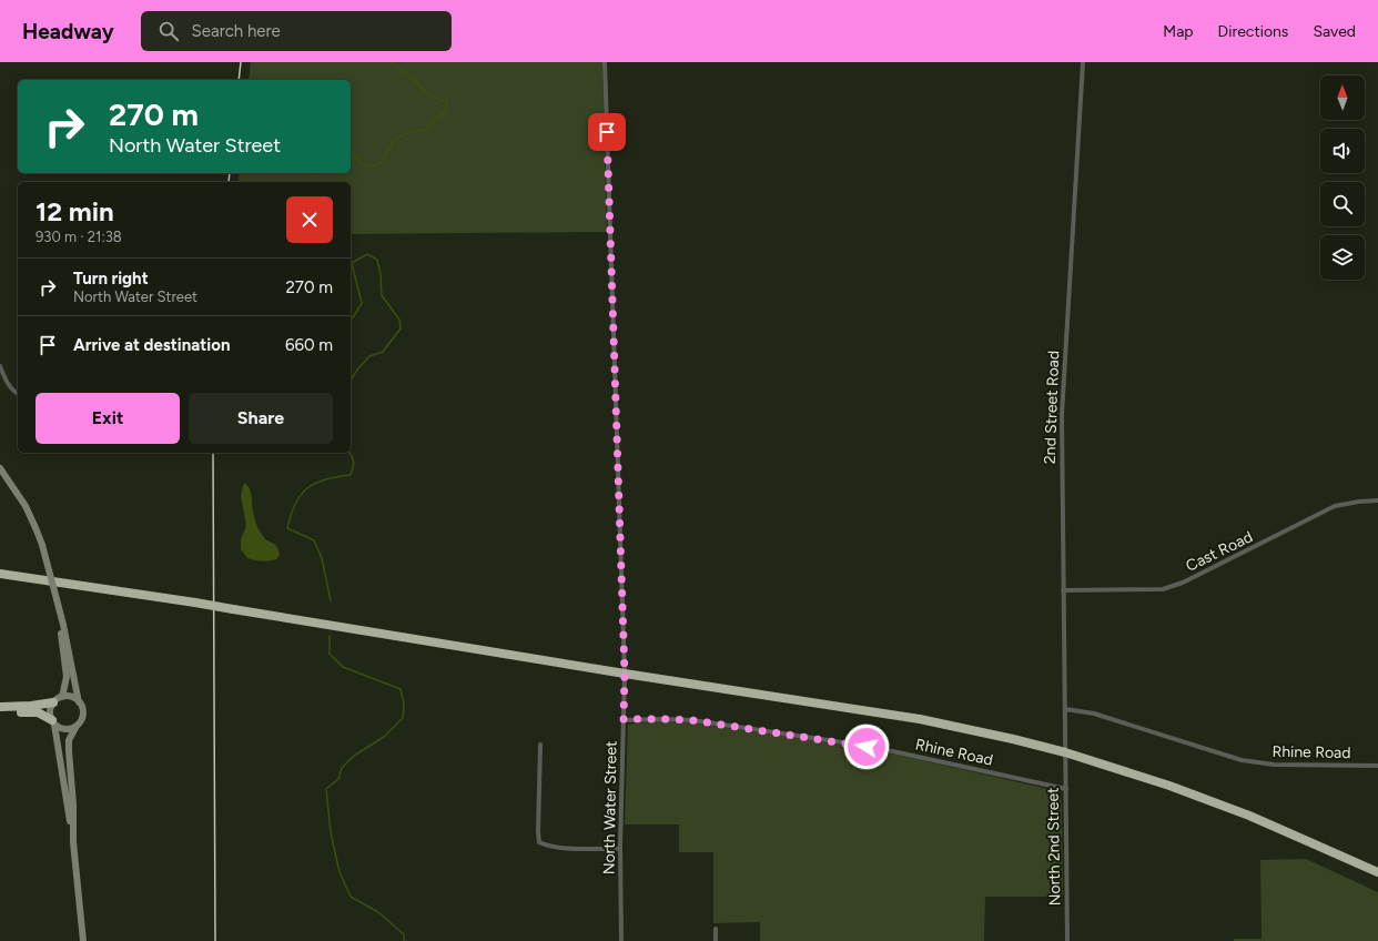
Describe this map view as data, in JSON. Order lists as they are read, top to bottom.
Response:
{
  "streets": {
    "street": [
      "2nd Street Road",
      "Cast Road",
      "Rhine Road",
      "North Water Street",
      "North 2nd Street"
    ]
  },
  "crossings": [
    ["2nd Street Road", "Cast Road"],
    ["2nd Street Road", "Rhine Road"],
    ["2nd Street Road", "North 2nd Street"],
    ["Rhine Road", "North Water Street"],
    ["Rhine Road", "North 2nd Street"]
  ],
  "north": "top",
  "page": {
    "header": "Headway",
    "search": "Search here",
    "nav": ["Map", "Directions", "Saved"],
    "turn": ["270 m", "North Water Street"],
    "heading": ["12 min", "930 m · 21:38"],
    "list": [
      {
        "name": "Turn right",
        "note": "North Water Street",
        "value": "270 m"
      },
      {
        "name": "Arrive at destination",
        "value": "660 m"
      }
    ],
    "buttons": ["Exit", "Share"]
  }
}
